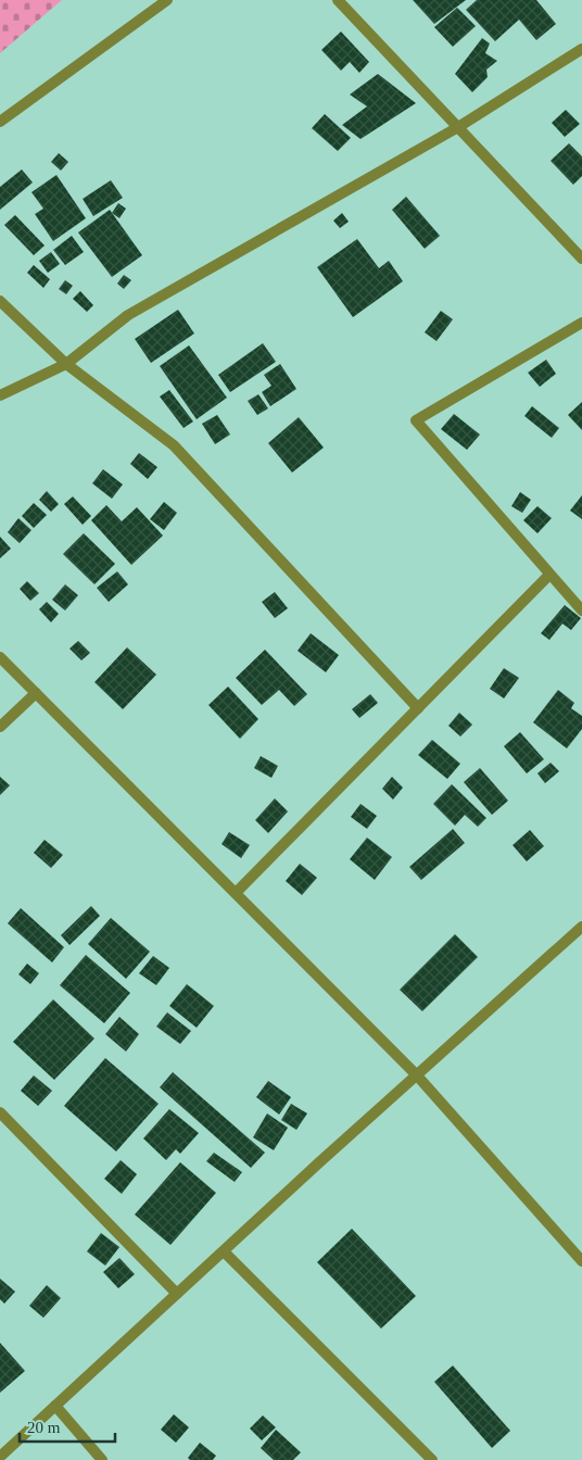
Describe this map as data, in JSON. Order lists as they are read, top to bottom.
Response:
{
  "scale_bar": "20 m"
}
